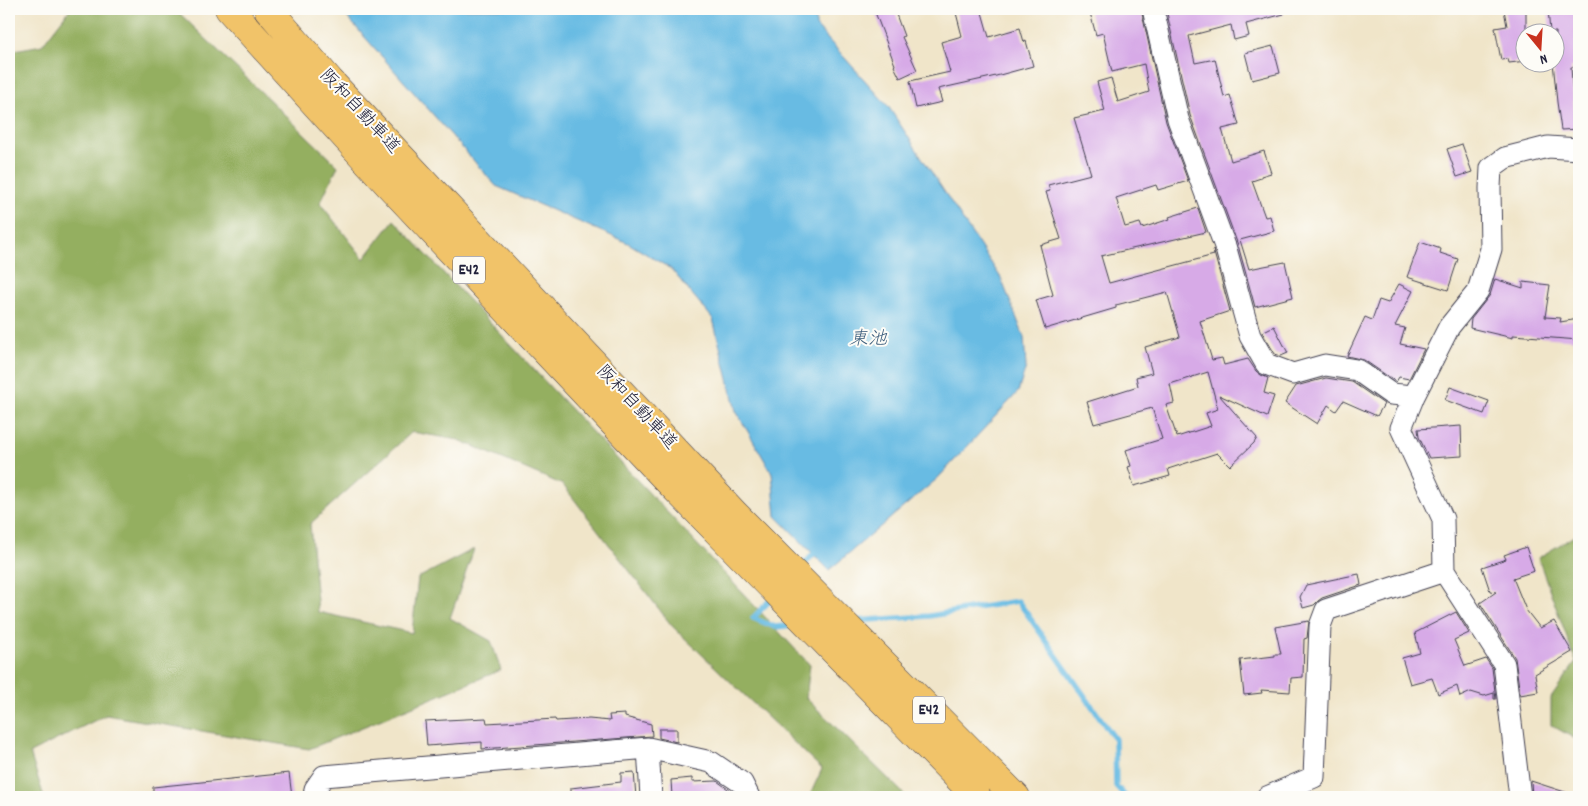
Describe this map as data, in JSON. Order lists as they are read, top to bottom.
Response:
{
  "streets": {
    "highway": ["阪和自動車道", "E42"]
  },
  "water": ["東池"],
  "north": "bottom"
}
